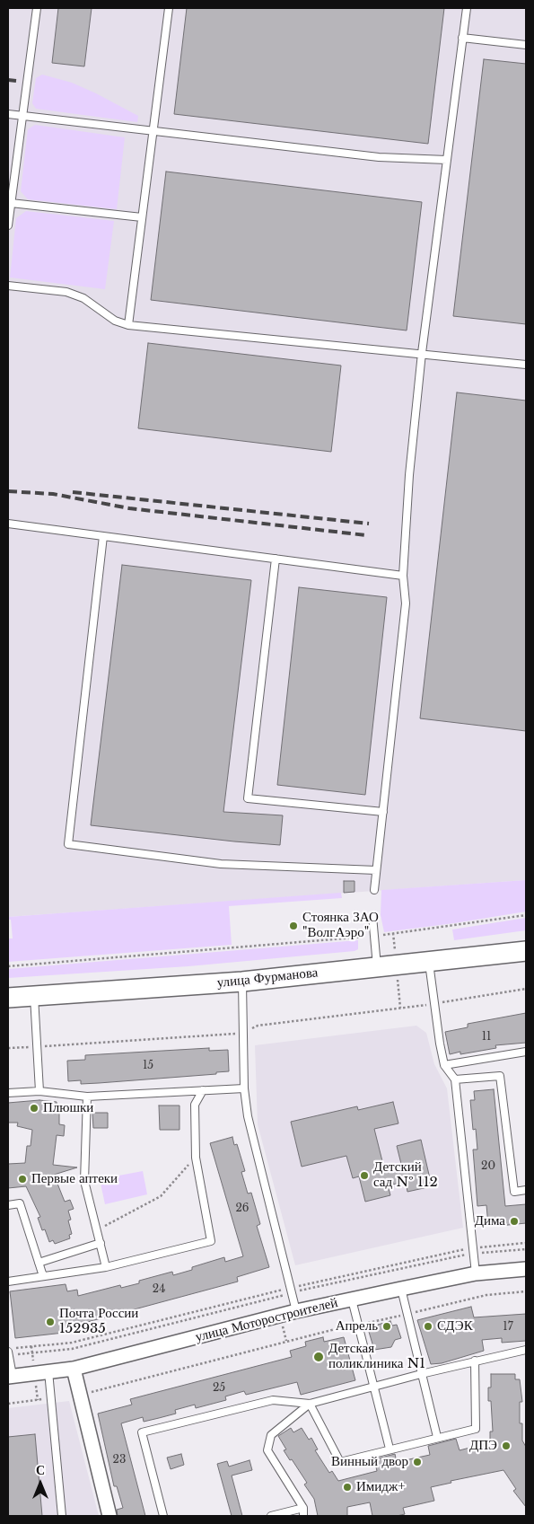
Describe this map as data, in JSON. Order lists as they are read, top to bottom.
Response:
{
  "streets": {
    "main road": ["улица Фурманова"],
    "street": ["улица Моторостроителей"]
  },
  "places": [
    "Стоянка ЗАО \"ВолгАэро\"",
    "Плюшки",
    "Детский сад № 112",
    "Первые аптеки",
    "Дима",
    "Почта России 152935",
    "Апрель",
    "СДЭК",
    "Детская поликлиника N1",
    "ДПЭ",
    "Винный двор",
    "Имидж+"
  ],
  "house_numbers": [
    "11",
    "15",
    "20",
    "26",
    "24",
    "17",
    "25",
    "23"
  ],
  "north": "top"
}
